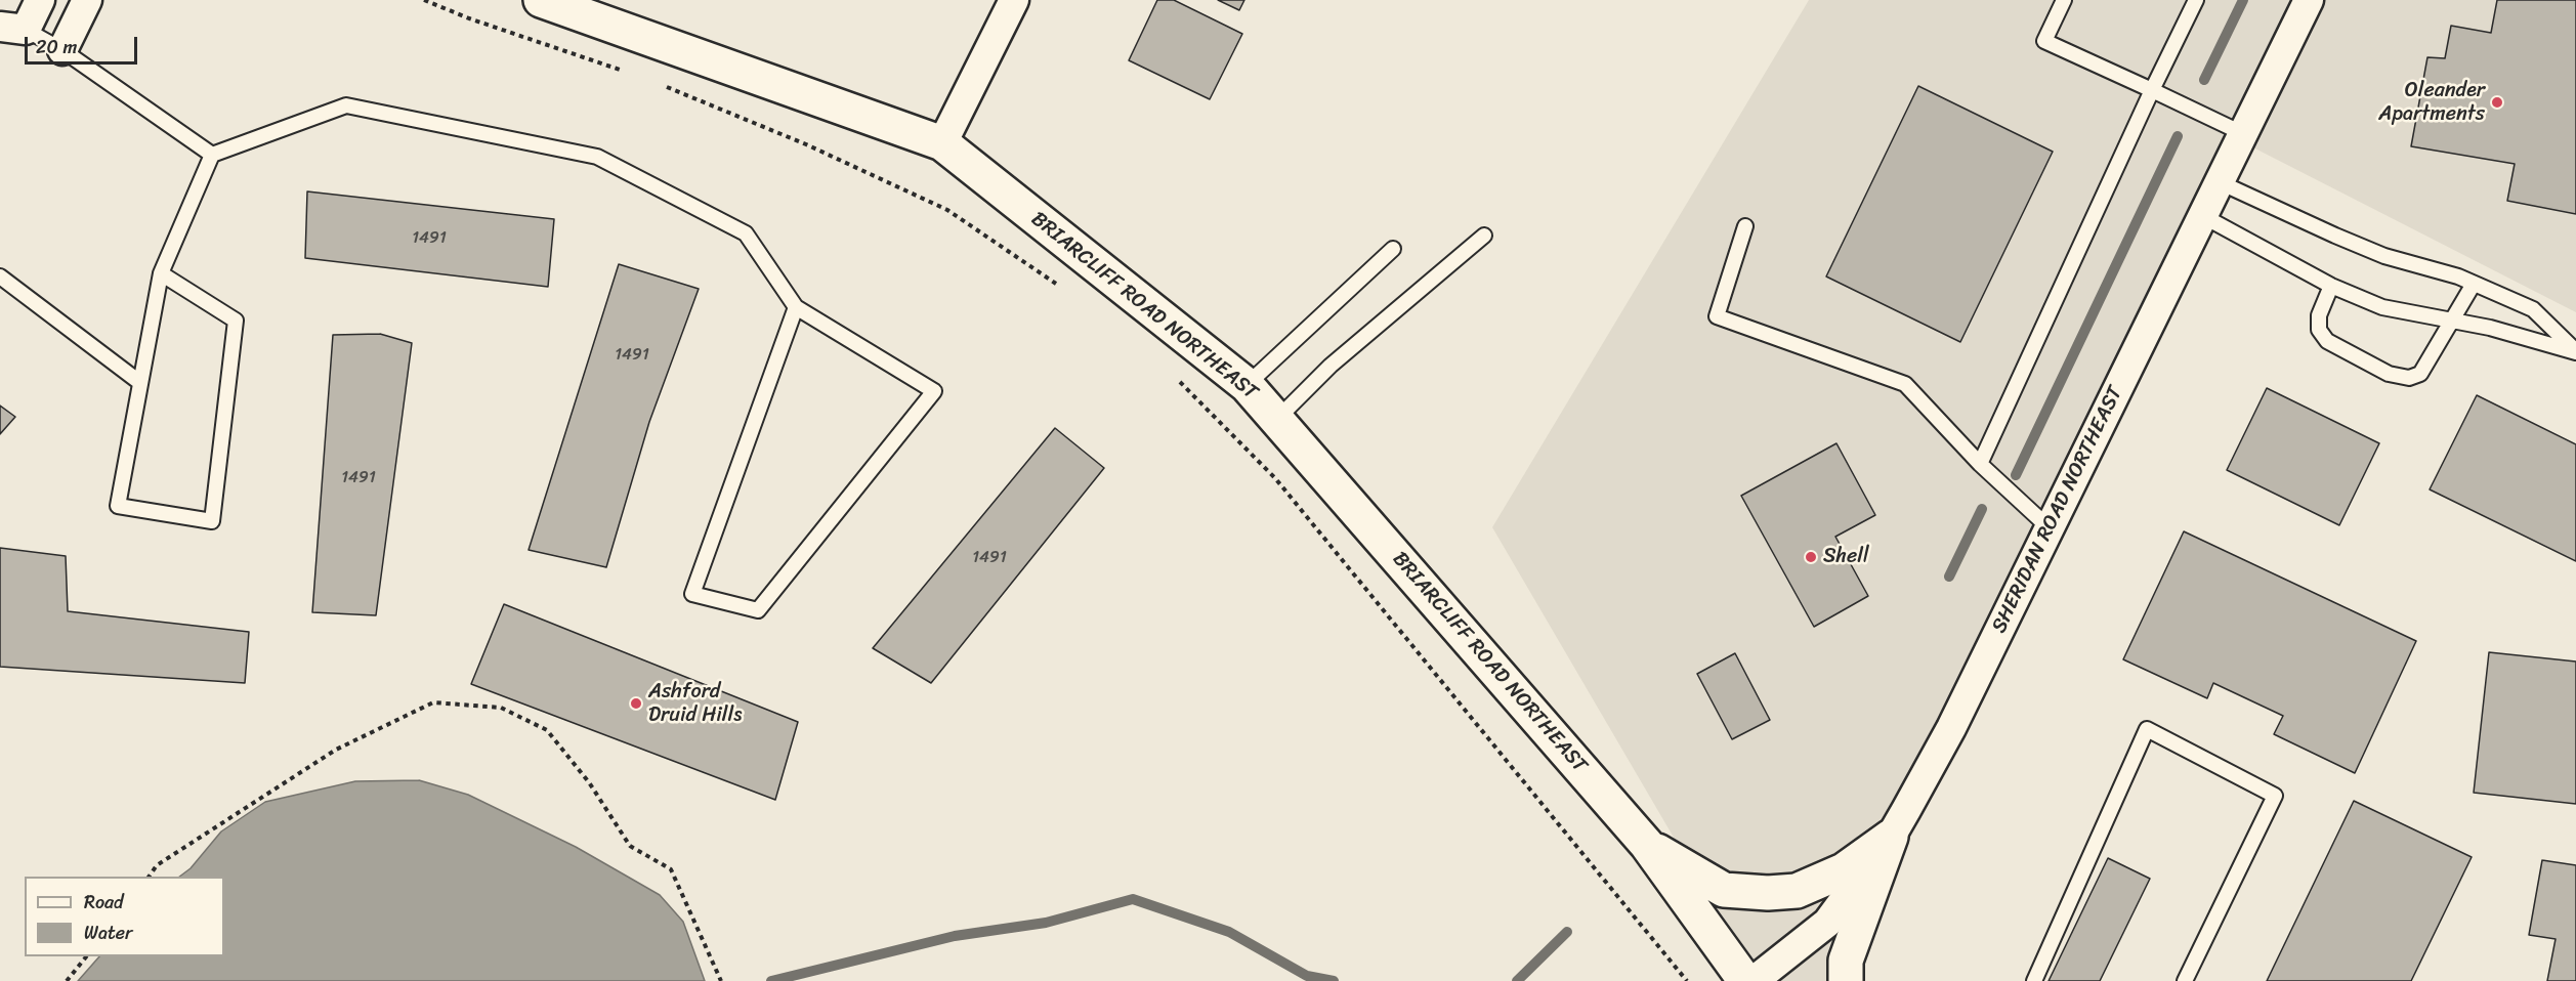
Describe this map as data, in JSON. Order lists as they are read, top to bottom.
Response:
{
  "streets": {
    "main road": ["BRIARCLIFF ROAD NORTHEAST"],
    "street": ["SHERIDAN ROAD NORTHEAST"]
  },
  "places": ["Oleander Apartments", "Shell", "Ashford Druid Hills"],
  "house_numbers": [
    "1491",
    "1491",
    "1491",
    "1491"
  ],
  "legend": ["Road", "Water"],
  "scale_bar": "20 m"
}
